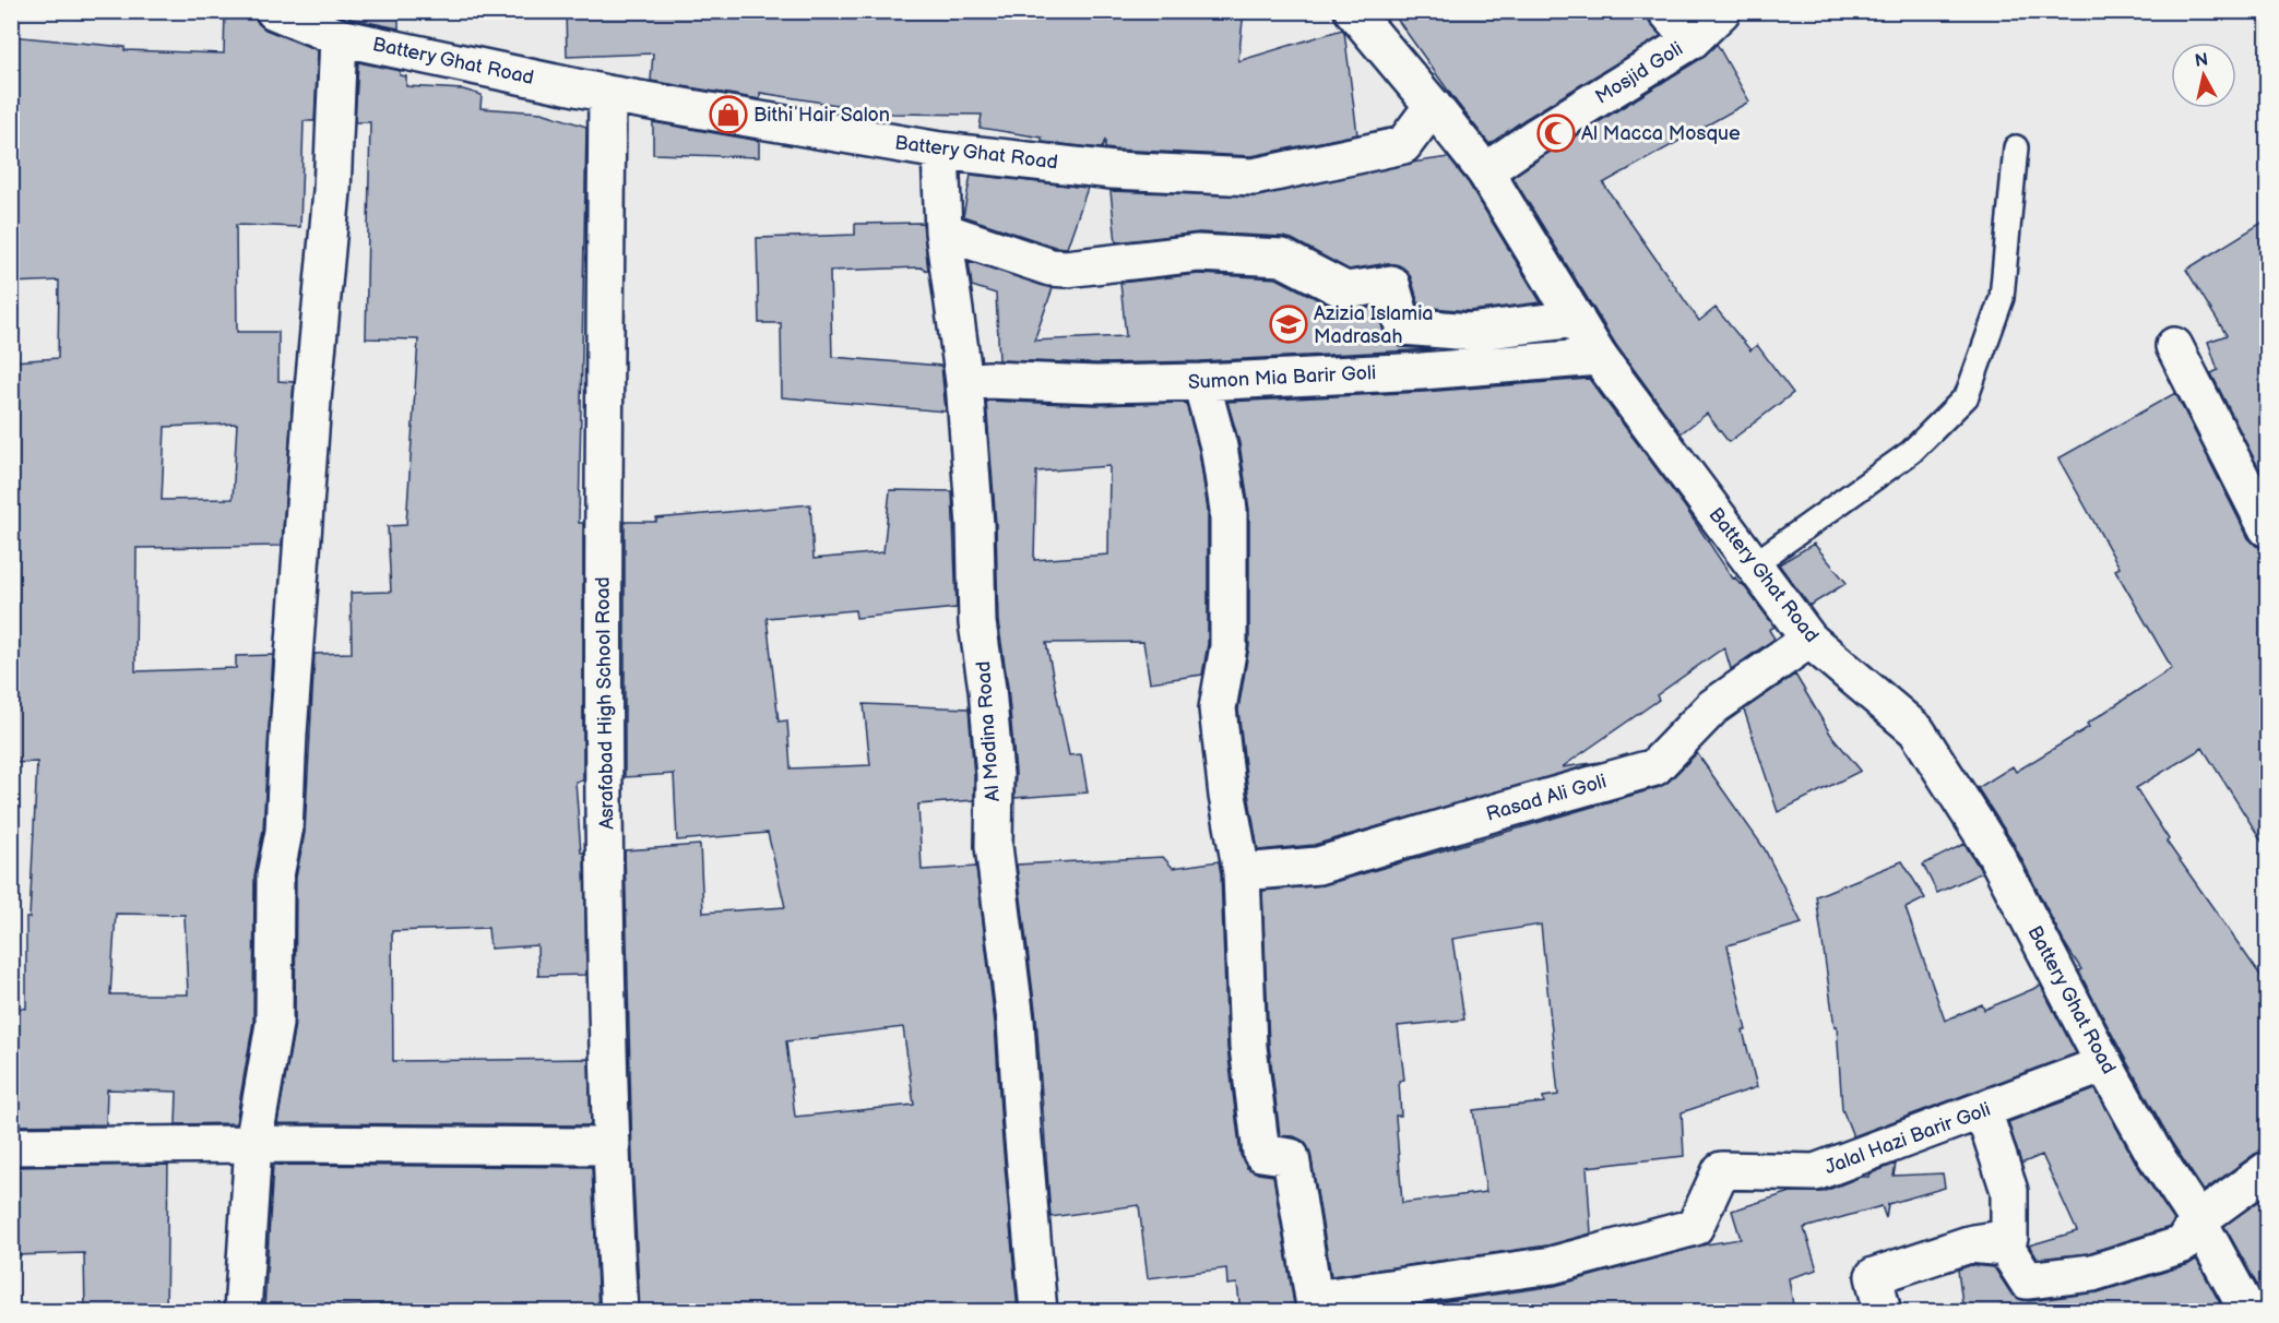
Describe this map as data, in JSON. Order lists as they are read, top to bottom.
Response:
{
  "streets": {
    "street": [
      "Battery Ghat Road",
      "Mosjid Goli",
      "Sumon Mia Barir Goli",
      "Asrafabad High School Road",
      "Al Modina Road",
      "Rasad Ali Goli",
      "Jalal Hazi Barir Goli"
    ]
  },
  "crossings": [
    ["Battery Ghat Road", "Mosjid Goli"],
    ["Battery Ghat Road", "Sumon Mia Barir Goli"],
    ["Battery Ghat Road", "Asrafabad High School Road"],
    ["Battery Ghat Road", "Al Modina Road"],
    ["Battery Ghat Road", "Rasad Ali Goli"],
    ["Battery Ghat Road", "Jalal Hazi Barir Goli"],
    ["Sumon Mia Barir Goli", "Al Modina Road"]
  ],
  "places": {
    "shop": ["Bithi Hair Salon"],
    "mosque": ["Al Macca Mosque"],
    "school or university": ["Azizia Islamia Madrasah"]
  },
  "north": "top"
}
